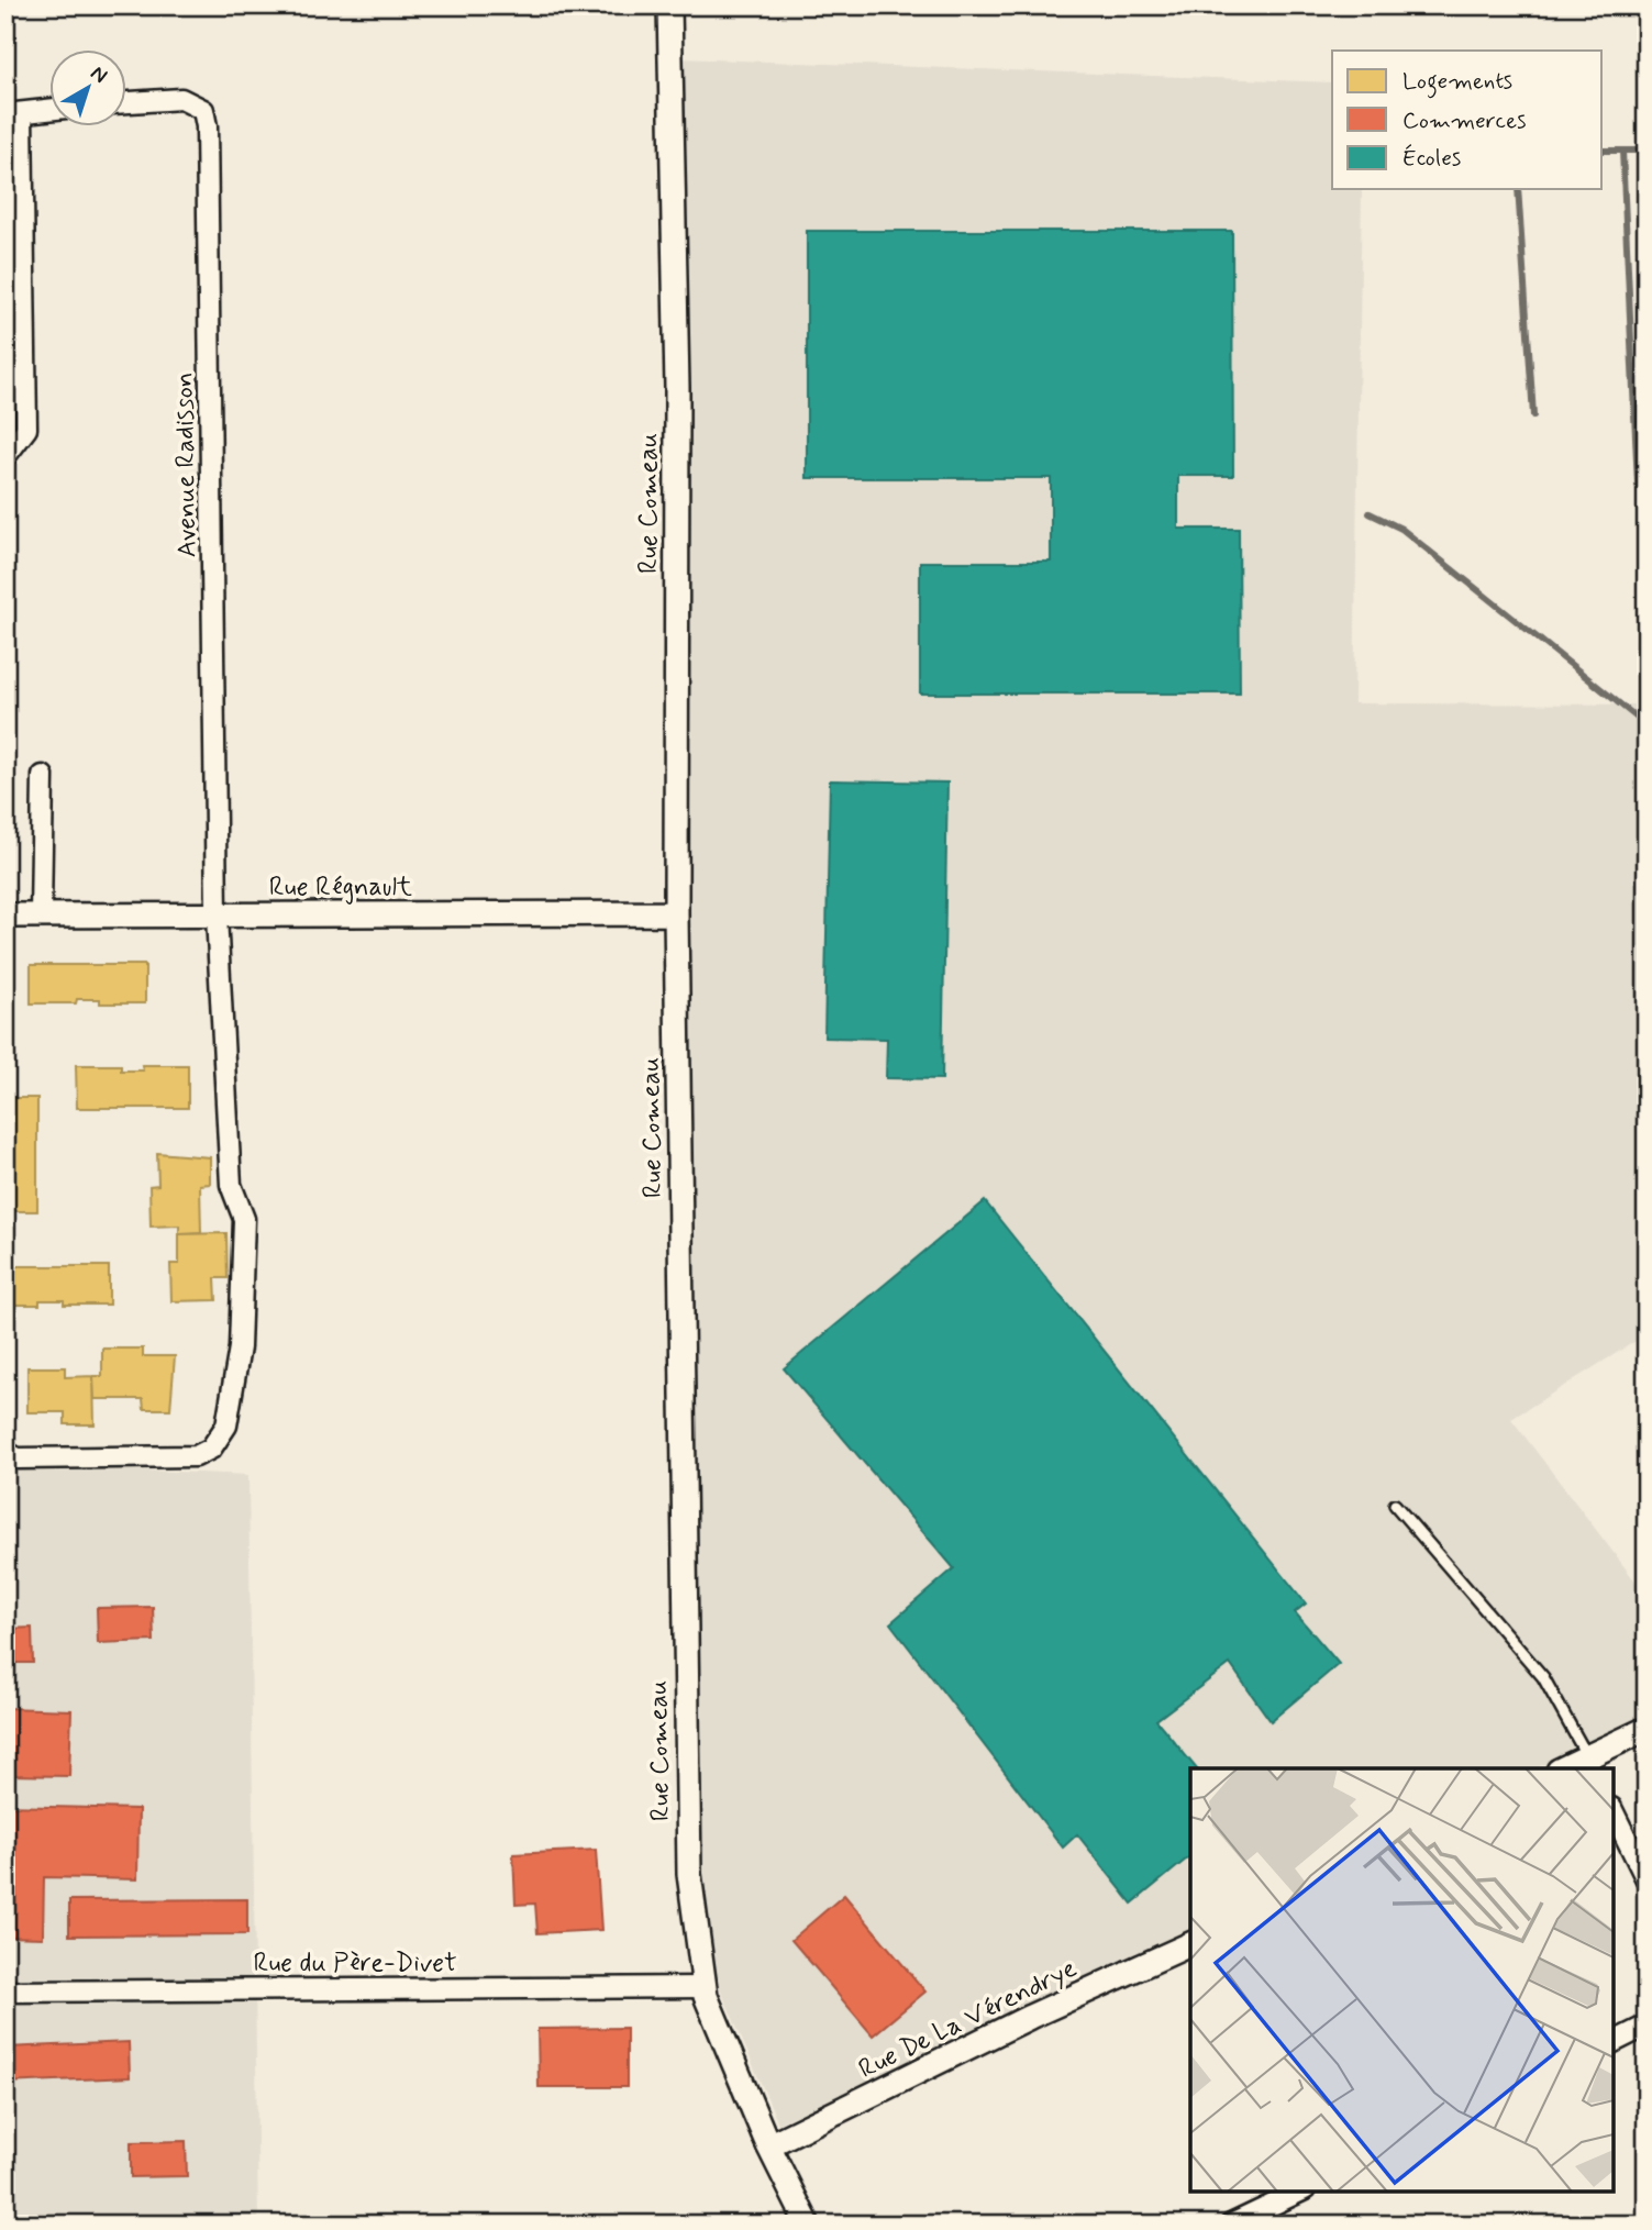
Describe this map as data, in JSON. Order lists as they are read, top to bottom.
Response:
{
  "streets": {
    "street": [
      "Avenue Radisson",
      "Rue Comeau",
      "Rue Régnault",
      "Rue du Père-Divet",
      "Rue De La Vérendrye"
    ]
  },
  "crossings": [
    ["Avenue Radisson", "Rue Régnault"],
    ["Rue Comeau", "Rue Régnault"],
    ["Rue Comeau", "Rue du Père-Divet"],
    ["Rue Comeau", "Rue De La Vérendrye"]
  ],
  "legend": ["Logements", "Commerces", "Écoles"],
  "north": "top right"
}
